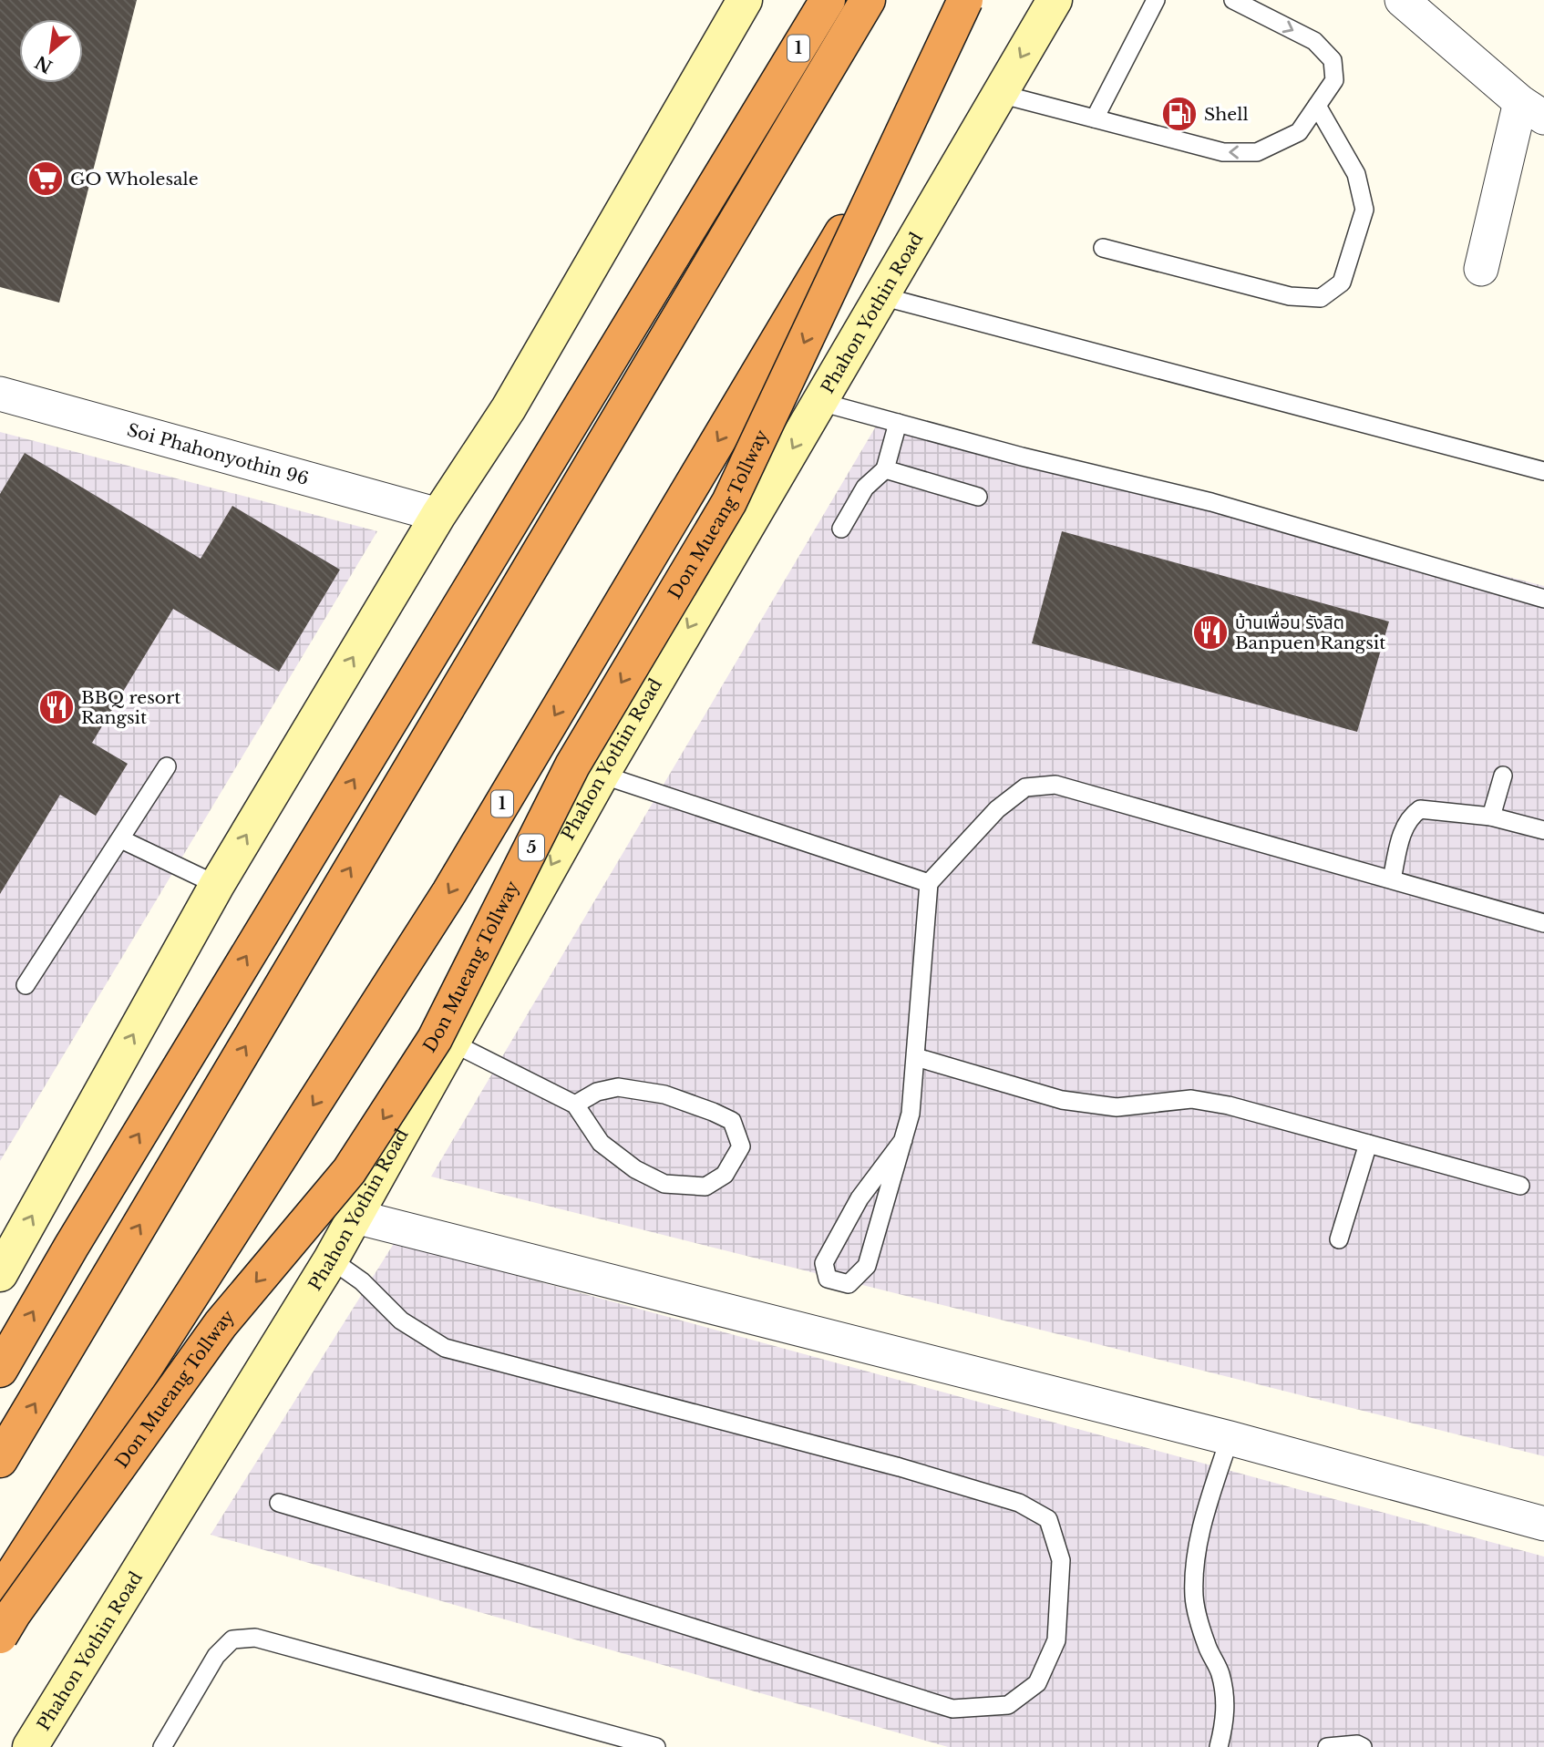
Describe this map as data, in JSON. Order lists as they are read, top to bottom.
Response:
{
  "streets": {
    "highway": ["1", "Don Mueang Tollway", "5"],
    "main road": ["Phahon Yothin Road"],
    "street": ["Soi Phahonyothin 96"]
  },
  "places": {
    "fuel station": ["Shell"],
    "supermarket": ["GO Wholesale"],
    "restaurant": ["บ้านเพื่อน รังสิต Banpuen Rangsit", "BBQ resort Rangsit"]
  },
  "north": "bottom left"
}
